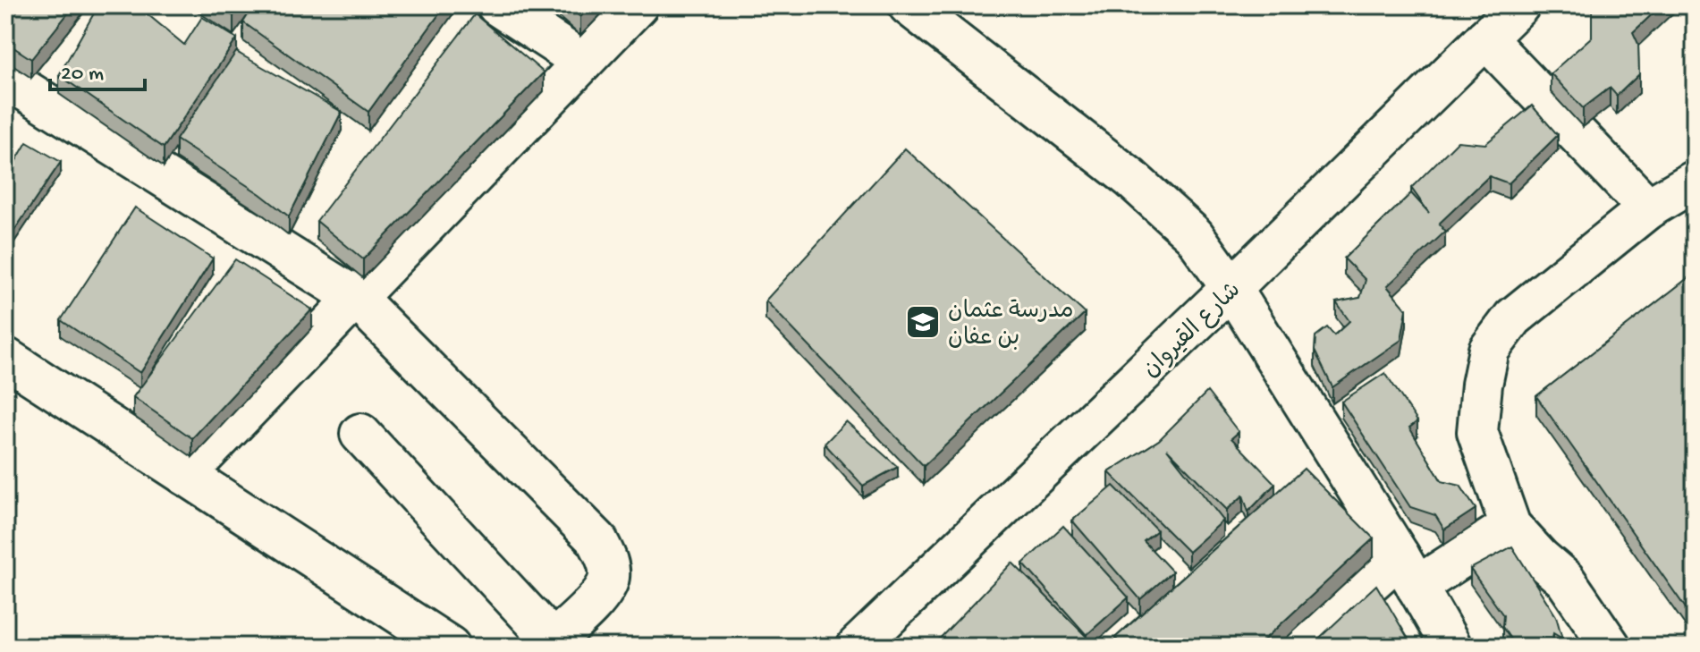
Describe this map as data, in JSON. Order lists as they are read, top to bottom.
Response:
{
  "streets": {
    "street": ["شارع القيروان"]
  },
  "places": {
    "school or university": ["مدرسة عثمان بن عفان"]
  },
  "scale_bar": "20 m"
}
